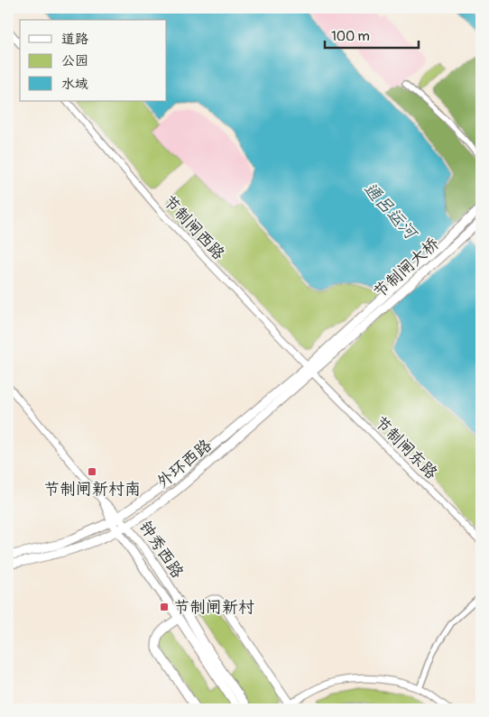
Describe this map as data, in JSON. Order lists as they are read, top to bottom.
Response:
{
  "streets": {
    "main road": ["节制闸大桥", "外环西路", "钟秀西路"],
    "street": ["节制闸西路", "节制闸东路"]
  },
  "crossings": [
    ["节制闸西路", "节制闸东路"],
    ["节制闸西路", "外环西路"],
    ["节制闸大桥", "外环西路"],
    ["节制闸东路", "外环西路"],
    ["外环西路", "钟秀西路"]
  ],
  "water": ["通吕运河"],
  "places": {
    "transit": ["节制闸新村南", "节制闸新村"]
  },
  "legend": ["道路", "公园", "水域"],
  "scale_bar": "100 m"
}
